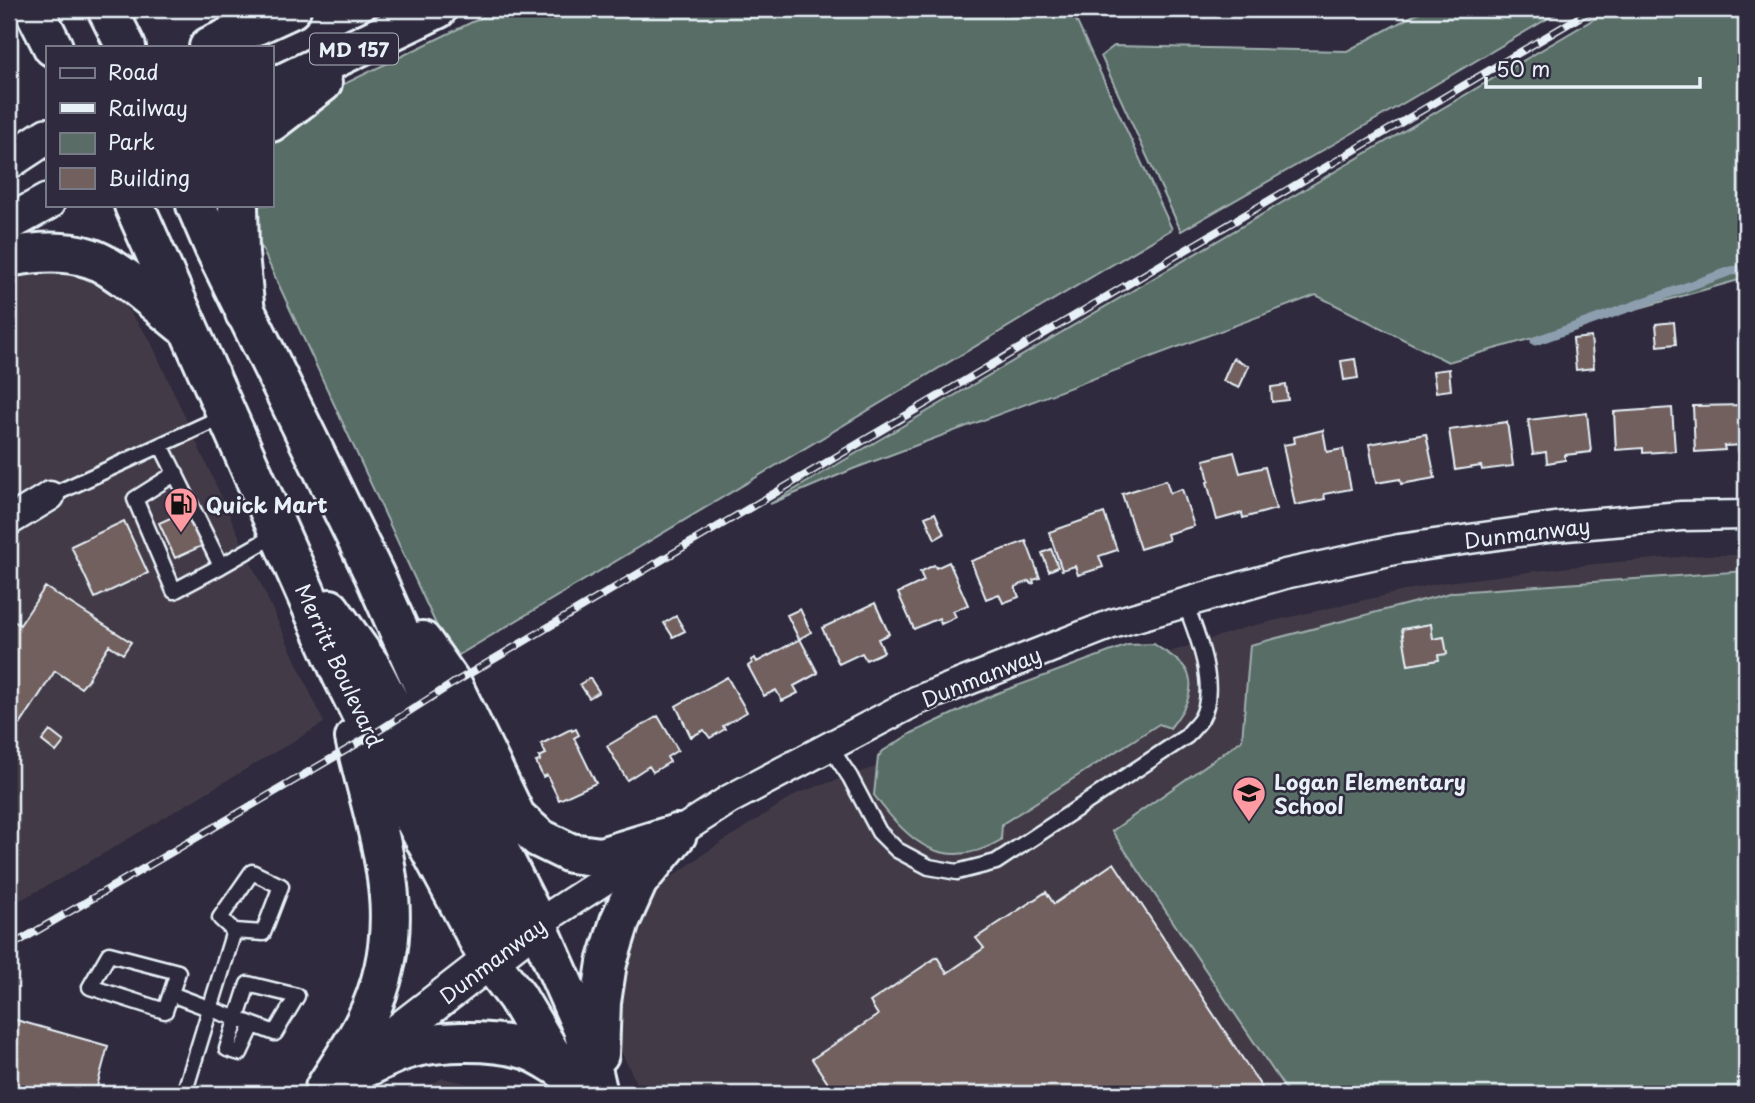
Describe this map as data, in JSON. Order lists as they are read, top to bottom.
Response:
{
  "streets": {
    "main road": ["MD 157", "Merritt Boulevard"],
    "street": ["Dunmanway"]
  },
  "crossings": [
    ["Dunmanway", "Merritt Boulevard"]
  ],
  "places": {
    "fuel station": ["Quick Mart"],
    "school or university": ["Logan Elementary School"]
  },
  "legend": [
    "Road",
    "Railway",
    "Park",
    "Building"
  ],
  "scale_bar": "50 m"
}
